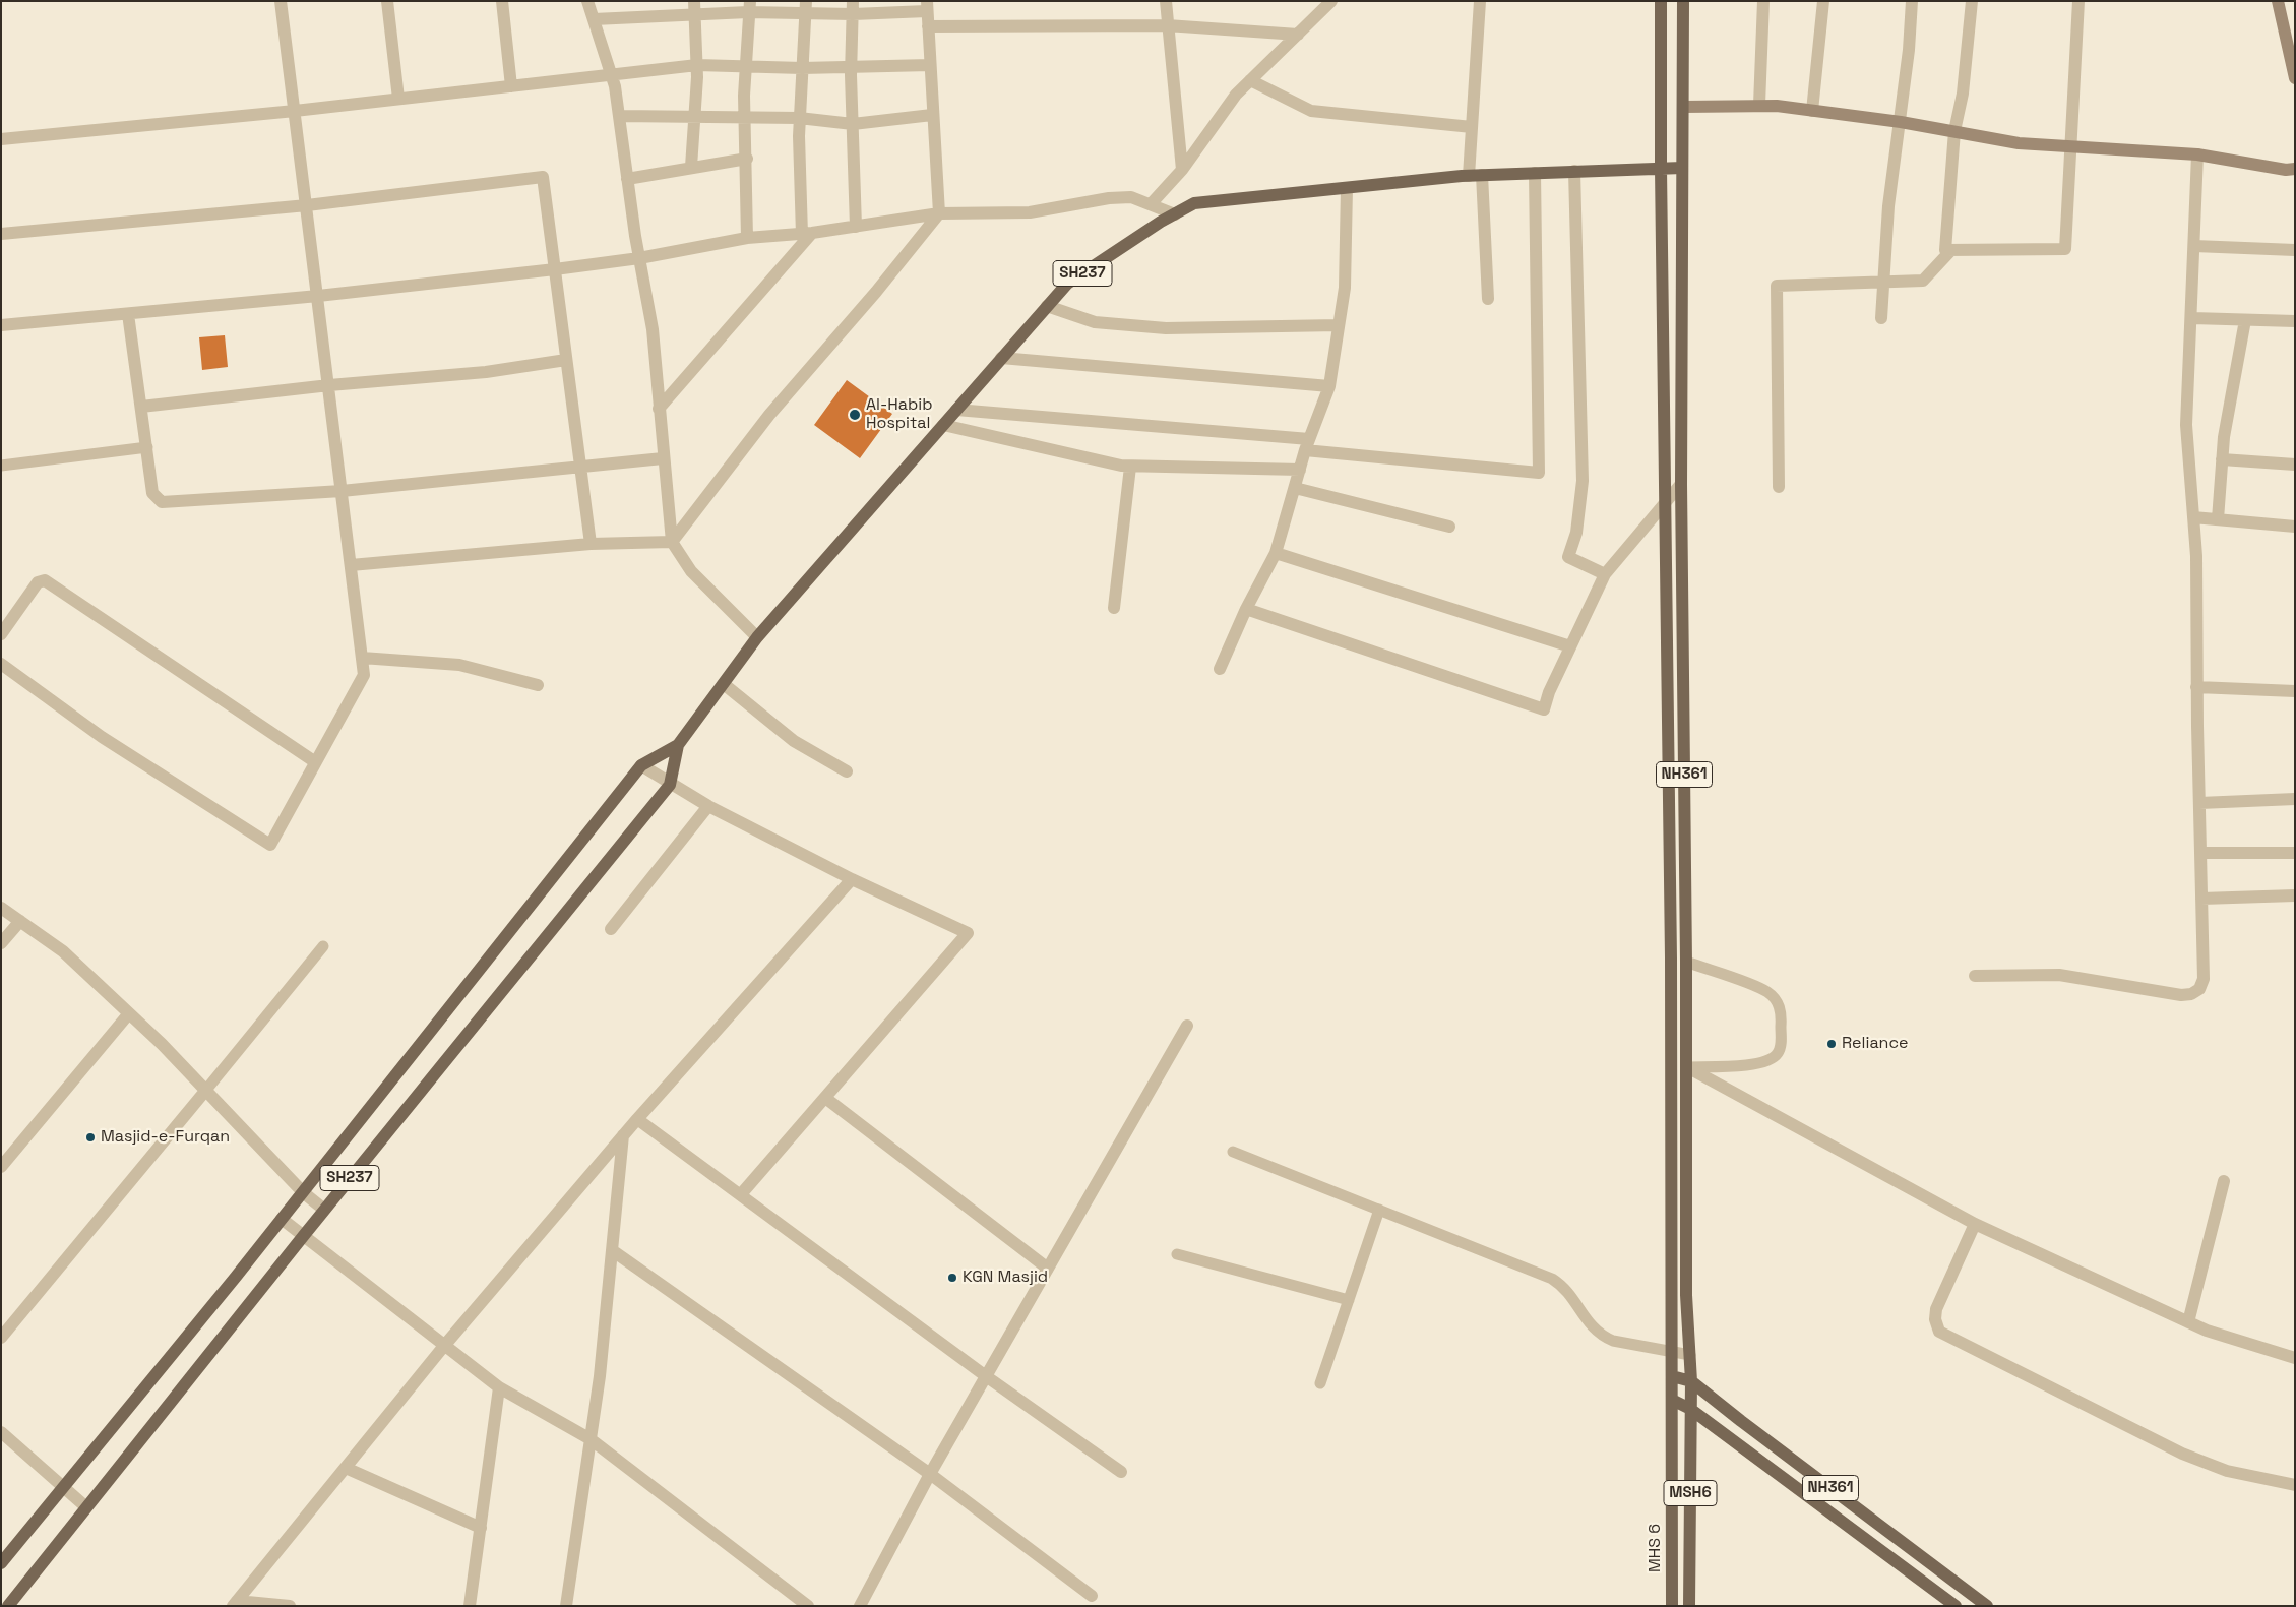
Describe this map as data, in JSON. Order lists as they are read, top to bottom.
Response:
{
  "streets": {
    "main road": [
      "SH237",
      "NH361",
      "MSH6",
      "MHS 6"
    ]
  },
  "crossings": [
    ["SH237", "NH361"],
    ["SH237", "MHS 6"],
    ["NH361", "MSH6"],
    ["NH361", "MHS 6"]
  ],
  "places": [
    "Al-Habib Hospital",
    "Reliance",
    "Masjid-e-Furqan",
    "KGN Masjid"
  ]
}
